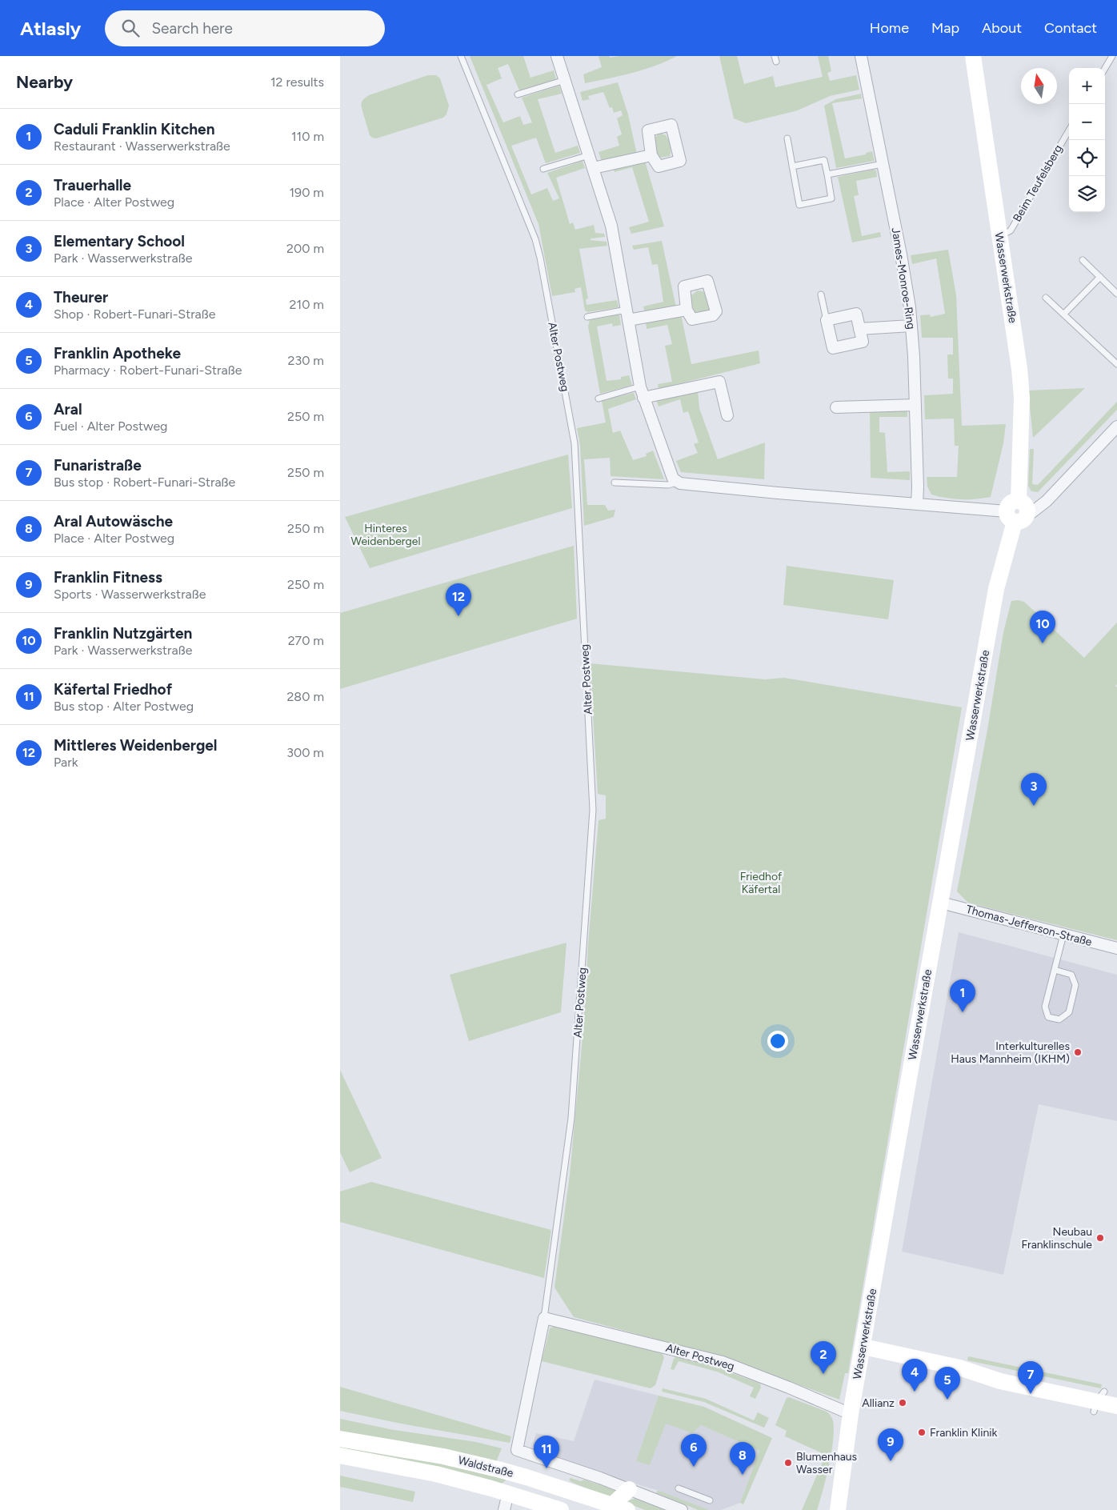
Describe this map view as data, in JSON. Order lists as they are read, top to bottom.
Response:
{
  "streets": {
    "street": [
      "Wasserwerkstraße",
      "James-Monroe-Ring",
      "Alter Postweg",
      "Thomas-Jefferson-Straße",
      "Waldstraße"
    ],
    "lane": ["Beim Teufelsberg"]
  },
  "crossings": [
    ["Beim Teufelsberg", "Wasserwerkstraße"],
    ["Wasserwerkstraße", "Alter Postweg"],
    ["Wasserwerkstraße", "Thomas-Jefferson-Straße"]
  ],
  "parks": ["Hinteres Weidenbergel", "Friedhof Käfertal"],
  "places": [
    "Interkulturelles Haus Mannheim (IKHM)",
    "Neubau Franklinschule",
    "Allianz",
    "Franklin Klinik",
    "Blumenhaus Wasser"
  ],
  "north": "top",
  "page": {
    "header": "Atlasly",
    "search": "Search here",
    "nav": [
      "Home",
      "Map",
      "About",
      "Contact"
    ],
    "heading": ["Nearby", "12 results"],
    "map_buttons": ["+", "−"],
    "list": [
      {
        "mark": "1",
        "name": "Caduli Franklin Kitchen",
        "note": "Restaurant · Wasserwerkstraße",
        "value": "110 m"
      },
      {
        "mark": "2",
        "name": "Trauerhalle",
        "note": "Place · Alter Postweg",
        "value": "190 m"
      },
      {
        "mark": "3",
        "name": "Elementary School",
        "note": "Park · Wasserwerkstraße",
        "value": "200 m"
      },
      {
        "mark": "4",
        "name": "Theurer",
        "note": "Shop · Robert-Funari-Straße",
        "value": "210 m"
      },
      {
        "mark": "5",
        "name": "Franklin Apotheke",
        "note": "Pharmacy · Robert-Funari-Straße",
        "value": "230 m"
      },
      {
        "mark": "6",
        "name": "Aral",
        "note": "Fuel · Alter Postweg",
        "value": "250 m"
      },
      {
        "mark": "7",
        "name": "Funaristraße",
        "note": "Bus stop · Robert-Funari-Straße",
        "value": "250 m"
      },
      {
        "mark": "8",
        "name": "Aral Autowäsche",
        "note": "Place · Alter Postweg",
        "value": "250 m"
      },
      {
        "mark": "9",
        "name": "Franklin Fitness",
        "note": "Sports · Wasserwerkstraße",
        "value": "250 m"
      },
      {
        "mark": "10",
        "name": "Franklin Nutzgärten",
        "note": "Park · Wasserwerkstraße",
        "value": "270 m"
      },
      {
        "mark": "11",
        "name": "Käfertal Friedhof",
        "note": "Bus stop · Alter Postweg",
        "value": "280 m"
      },
      {
        "mark": "12",
        "name": "Mittleres Weidenbergel",
        "note": "Park",
        "value": "300 m"
      }
    ],
    "pins": [
      "12",
      "10",
      "3",
      "1",
      "2",
      "4",
      "7",
      "5",
      "9",
      "6",
      "11",
      "8"
    ]
  }
}
